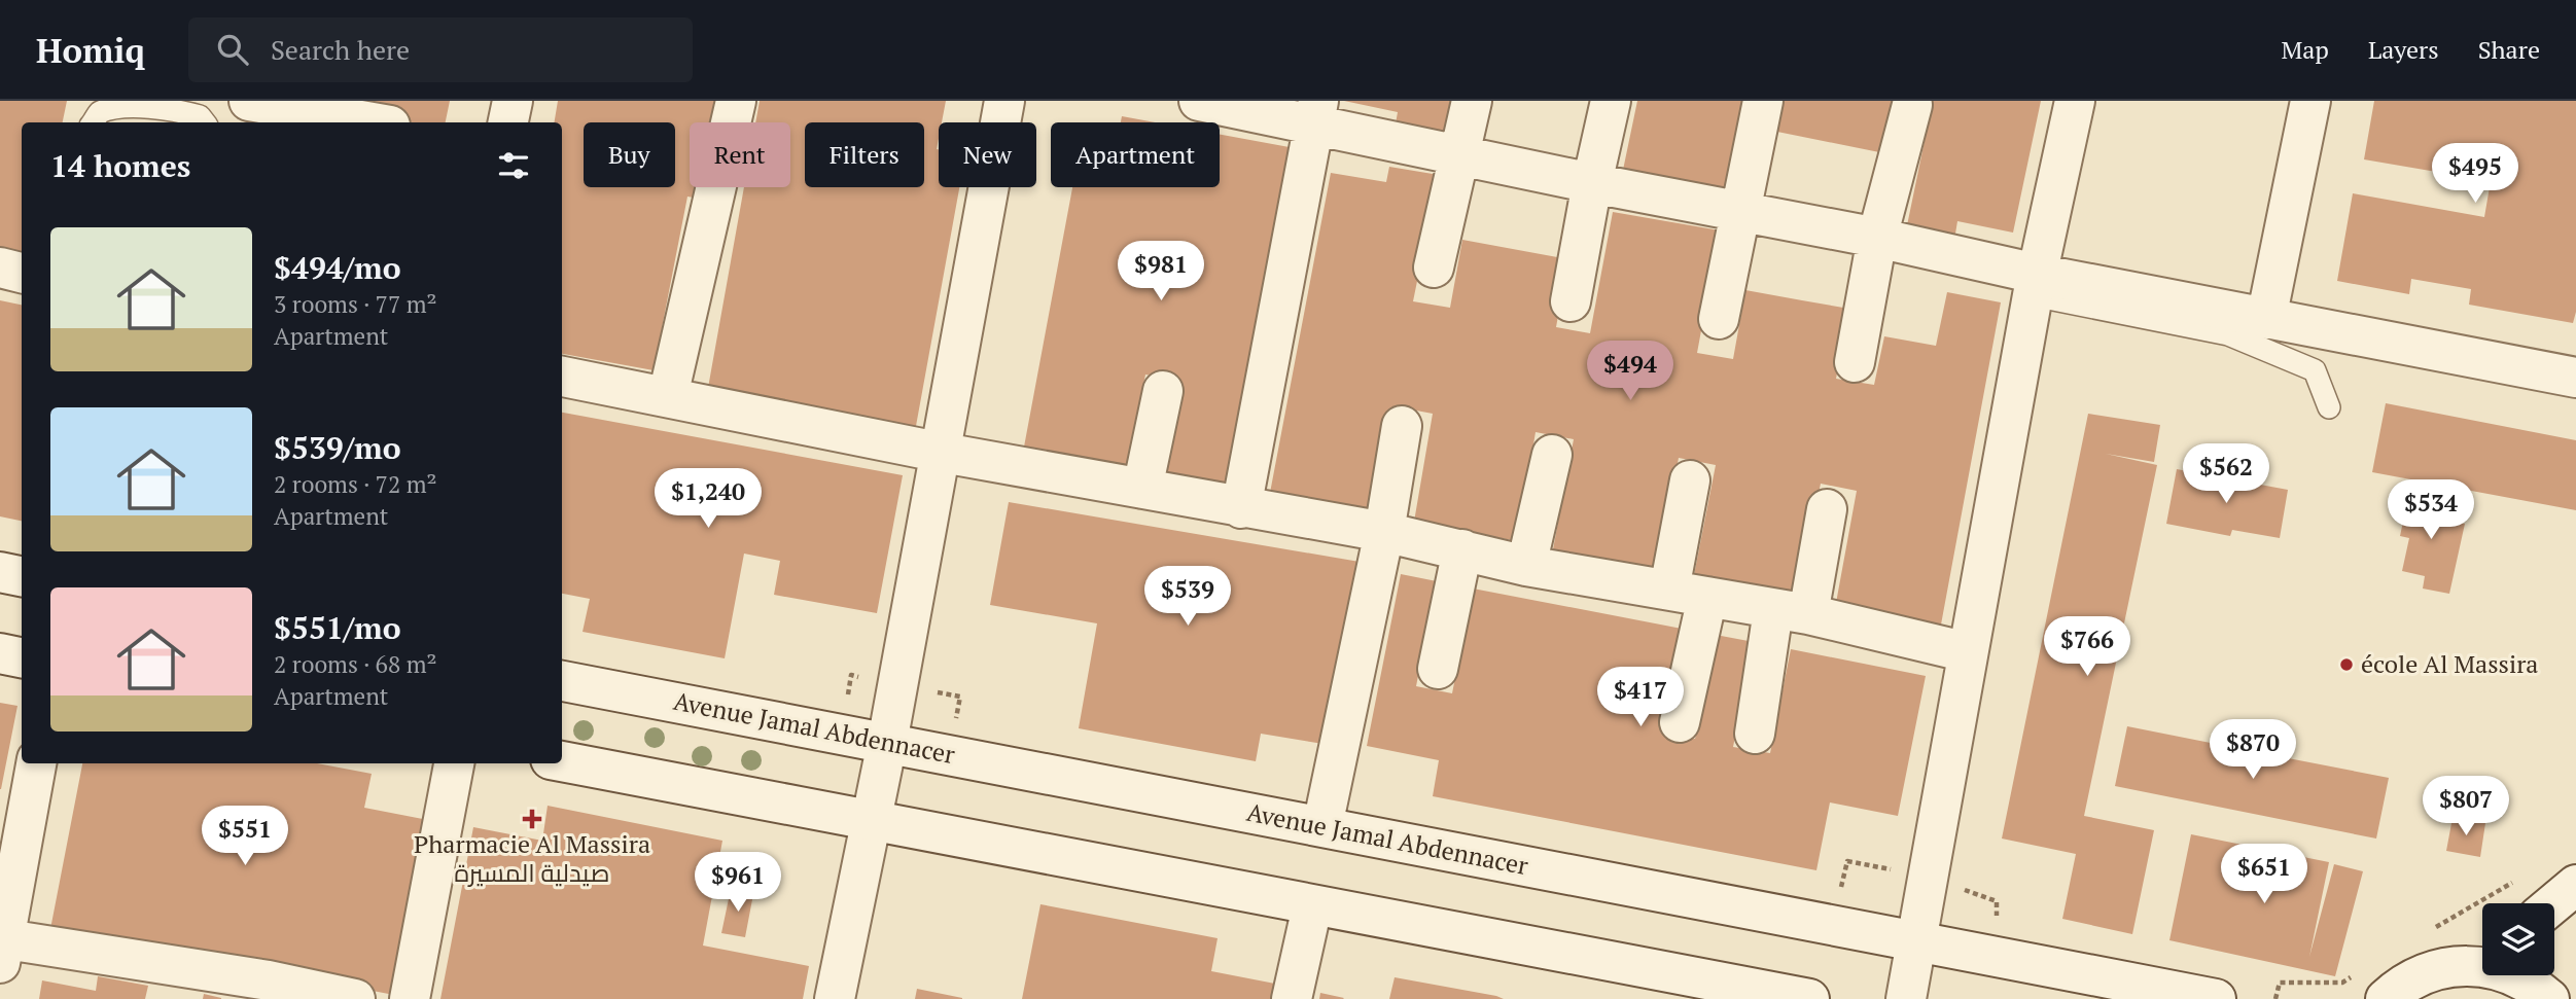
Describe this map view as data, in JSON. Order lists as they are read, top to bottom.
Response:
{
  "streets": {
    "street": ["Avenue Jamal Abdennacer"]
  },
  "places": {
    "other": ["école Al Massira"],
    "health": ["Pharmacie Al Massira صيدلية المسيرة"]
  },
  "page": {
    "header": "Homiq",
    "search": "Search here",
    "nav": ["Map", "Layers", "Share"],
    "chip": [
      "Buy",
      "Rent",
      "Filters",
      "New",
      "Apartment"
    ],
    "heading": "14 homes",
    "price": [
      "$495",
      "$981",
      "$494",
      "$562",
      "$1,240",
      "$534",
      "$539",
      "$766",
      "$417",
      "$870",
      "$807",
      "$551",
      "$651",
      "$961"
    ],
    "list": [
      {
        "name": "$494/mo",
        "note": "3 rooms · 77 m² · Apartment"
      },
      {
        "name": "$539/mo",
        "note": "2 rooms · 72 m² · Apartment"
      },
      {
        "name": "$551/mo",
        "note": "2 rooms · 68 m² · Apartment"
      }
    ]
  }
}
